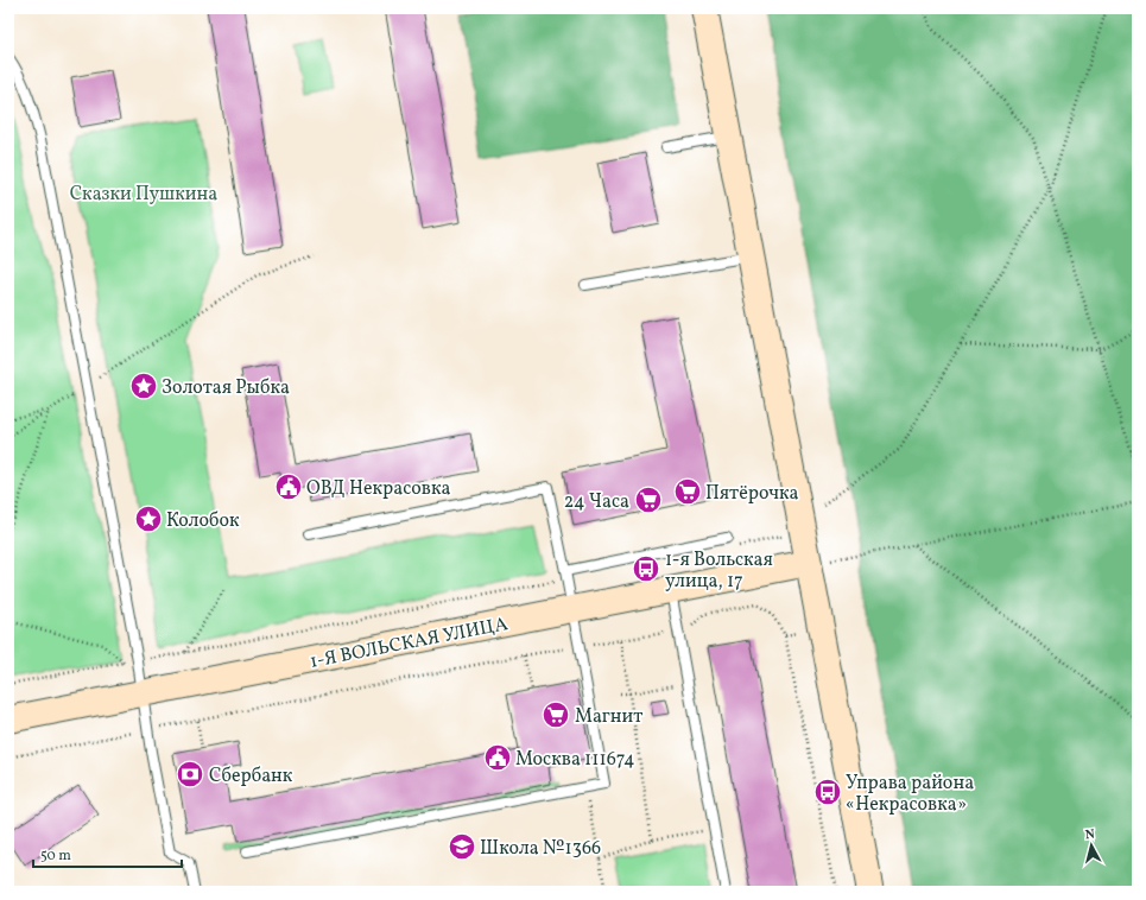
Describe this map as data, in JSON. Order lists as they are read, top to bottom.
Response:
{
  "streets": {
    "street": ["1-Я ВОЛЬСКАЯ УЛИЦА"]
  },
  "parks": ["Сказки Пушкина"],
  "places": {
    "place": ["Золотая Рыбка", "Колобок"],
    "public building": ["ОВД Некрасовка", "Москва 111674"],
    "supermarket": ["Пятёрочка", "24 Часа", "Магнит"],
    "bus stop": ["1-я Вольская улица, 17", "Управа района «Некрасовка»"],
    "bank": ["Сбербанк"],
    "school or university": ["Школа №1366"]
  },
  "scale_bar": "50 m",
  "north": "top"
}
